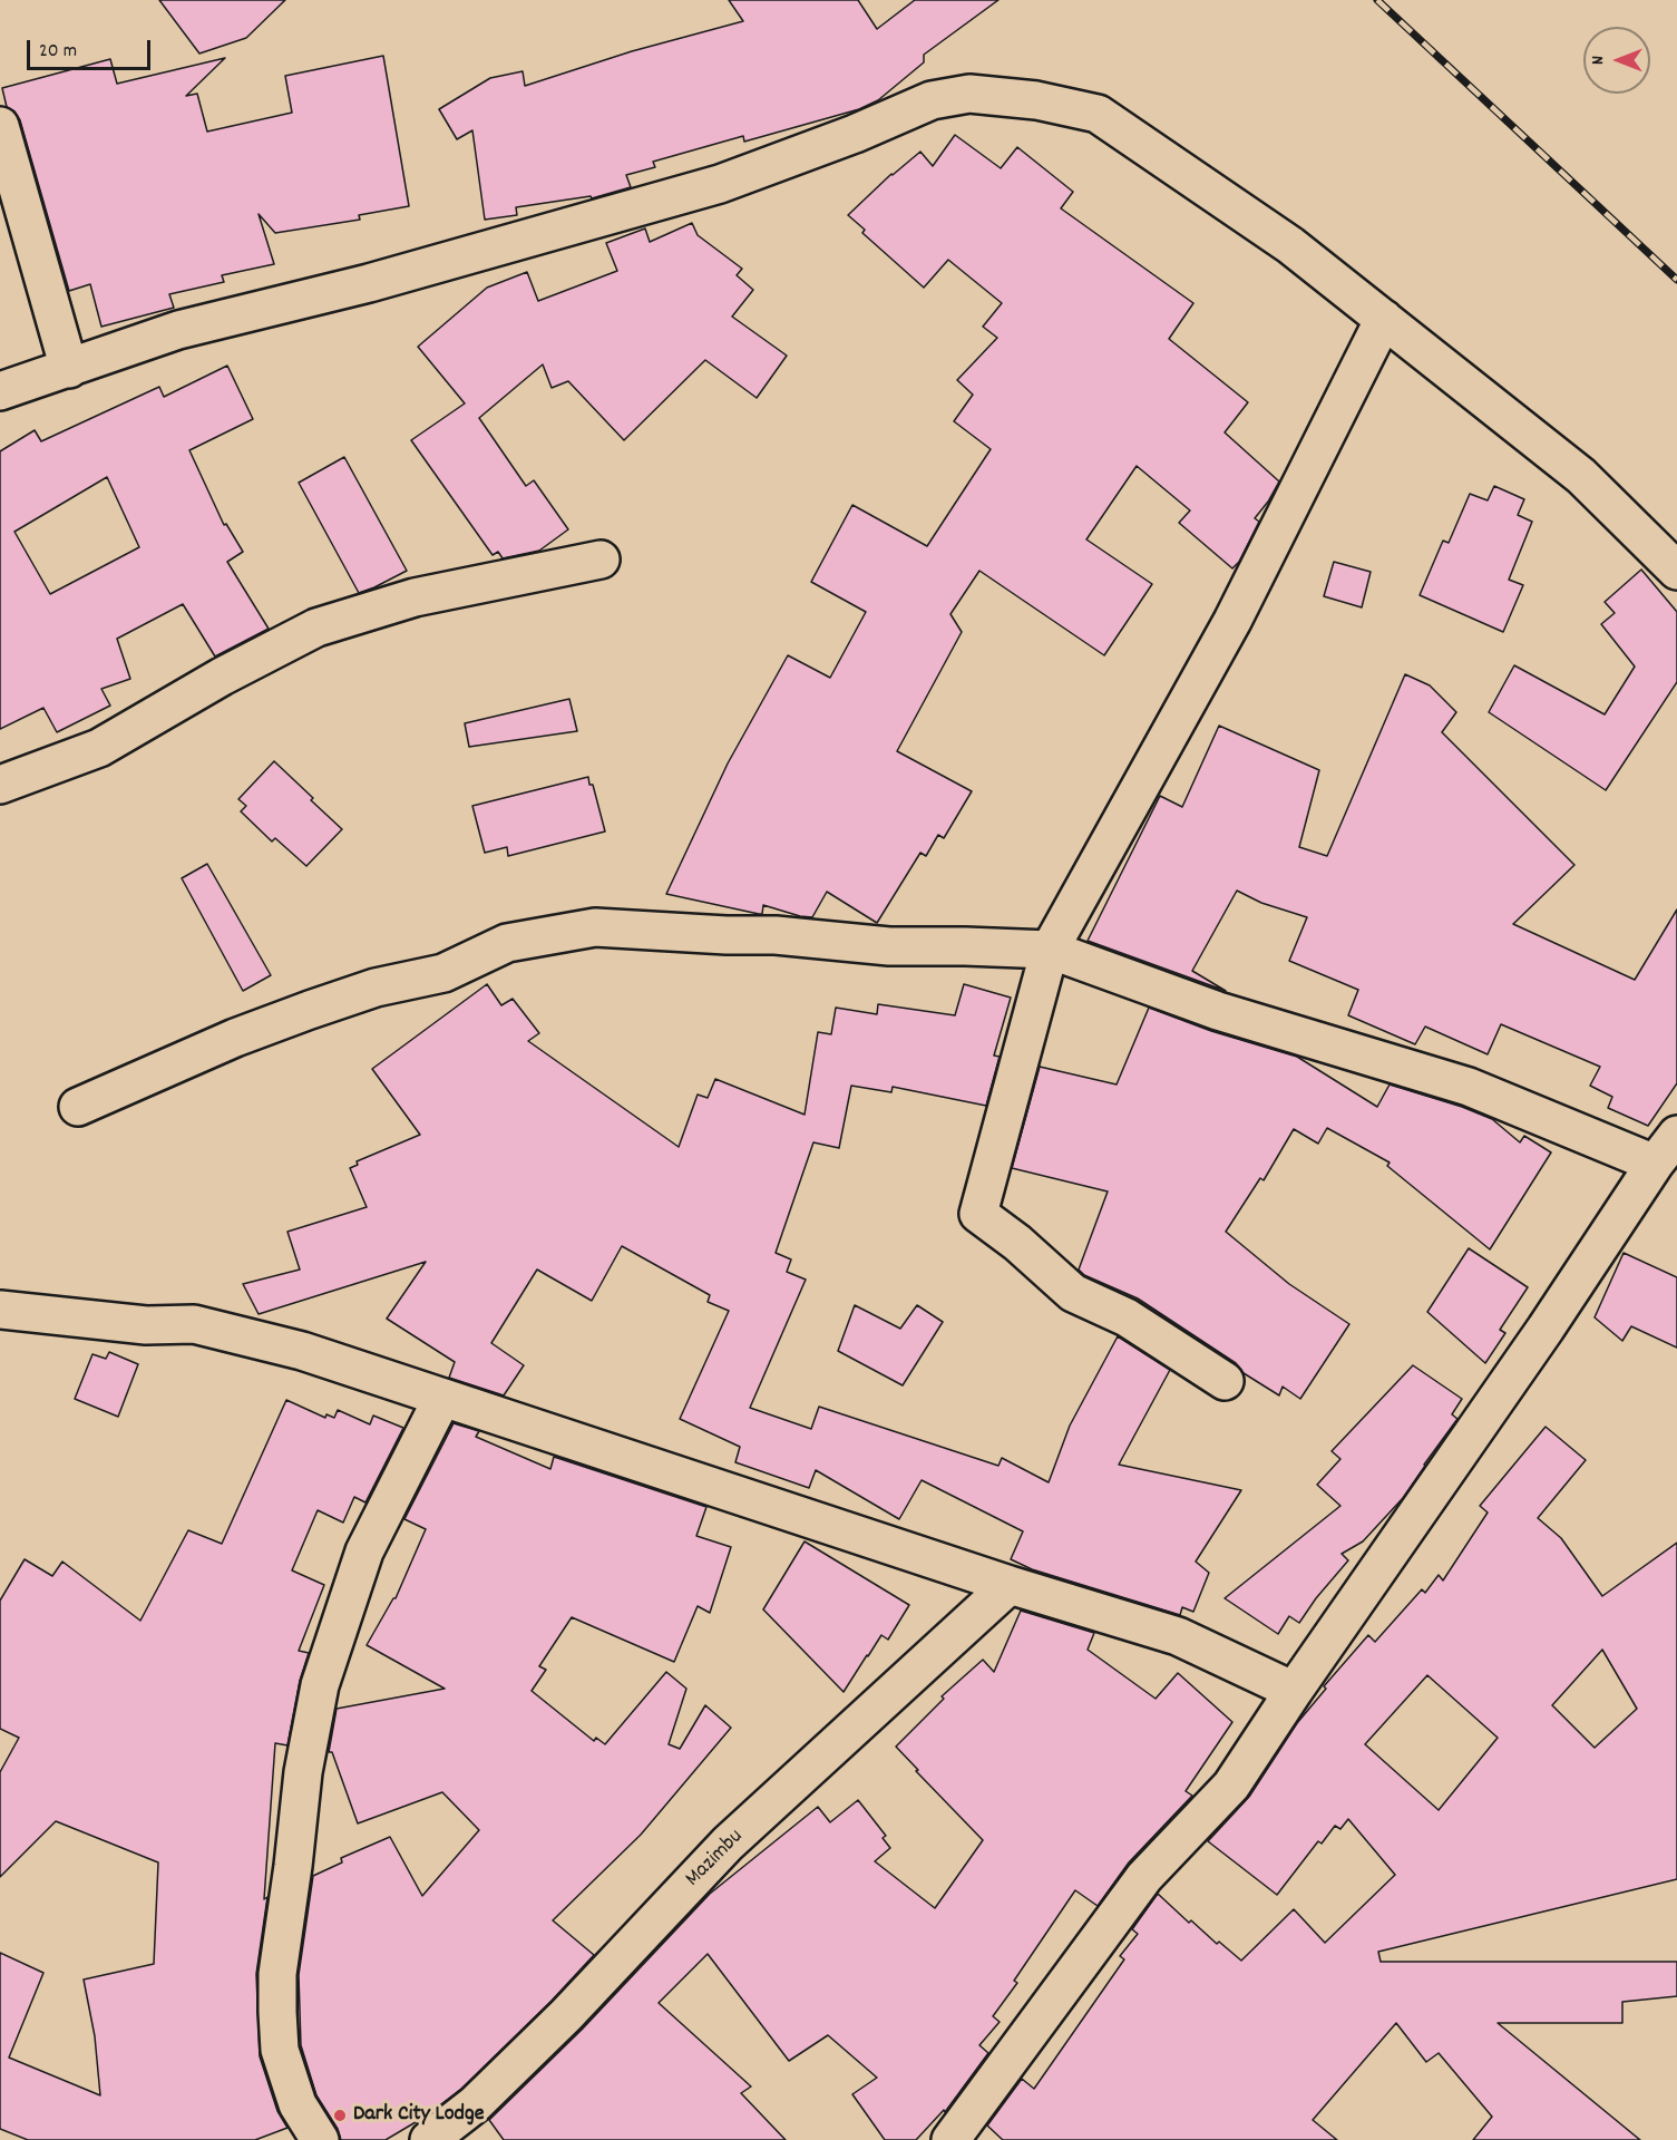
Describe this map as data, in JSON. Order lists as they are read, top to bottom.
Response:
{
  "streets": {
    "street": ["Mazimbu"]
  },
  "places": ["Dark City Lodge"],
  "scale_bar": "20 m",
  "north": "left"
}
